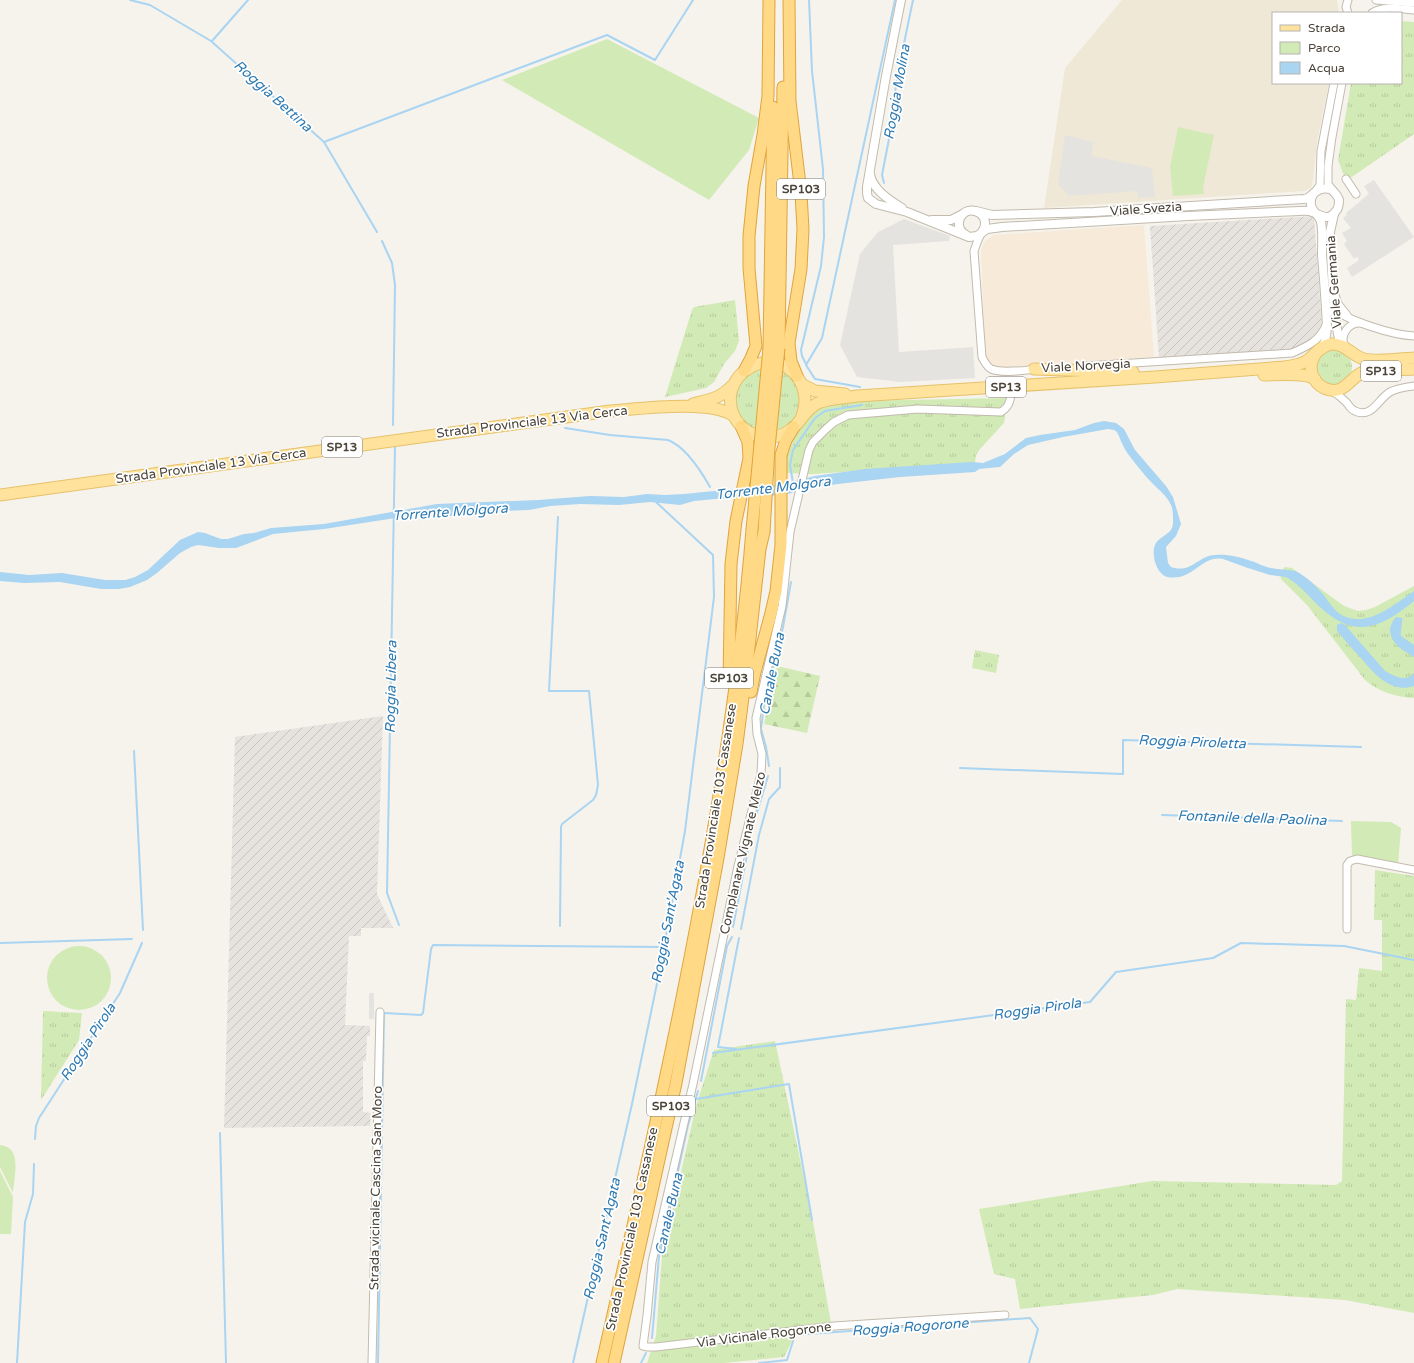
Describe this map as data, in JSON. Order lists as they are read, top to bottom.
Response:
{
  "streets": {
    "highway": ["SP103", "Strada Provinciale 103 Cassanese"],
    "main road": ["SP13", "Strada Provinciale 13 Via Cerca"],
    "street": [
      "Viale Svezia",
      "Viale Germania",
      "Viale Norvegia",
      "Complanare Vignate Melzo",
      "Strada vicinale Cascina San Moro",
      "Via Vicinale Rogorone"
    ]
  },
  "crossings": [
    ["SP103", "SP13"],
    ["SP103", "Strada Provinciale 13 Via Cerca"],
    ["SP103", "Strada Provinciale 103 Cassanese"],
    ["Viale Svezia", "Viale Germania"],
    ["Viale Svezia", "Viale Norvegia"],
    ["Viale Germania", "Viale Norvegia"],
    ["Viale Germania", "SP13"],
    ["Viale Norvegia", "SP13"],
    ["SP13", "Strada Provinciale 13 Via Cerca"],
    ["SP13", "Complanare Vignate Melzo"],
    ["Complanare Vignate Melzo", "Via Vicinale Rogorone"]
  ],
  "water": [
    "Roggia Molina",
    "Roggia Bettina",
    "Torrente Molgora",
    "Canale Buna",
    "Roggia Libera",
    "Roggia Piroletta",
    "Fontanile della Paolina",
    "Roggia Sant'Agata",
    "Roggia Pirola",
    "Roggia Rogorone"
  ],
  "legend": ["Strada", "Parco", "Acqua"]
}
